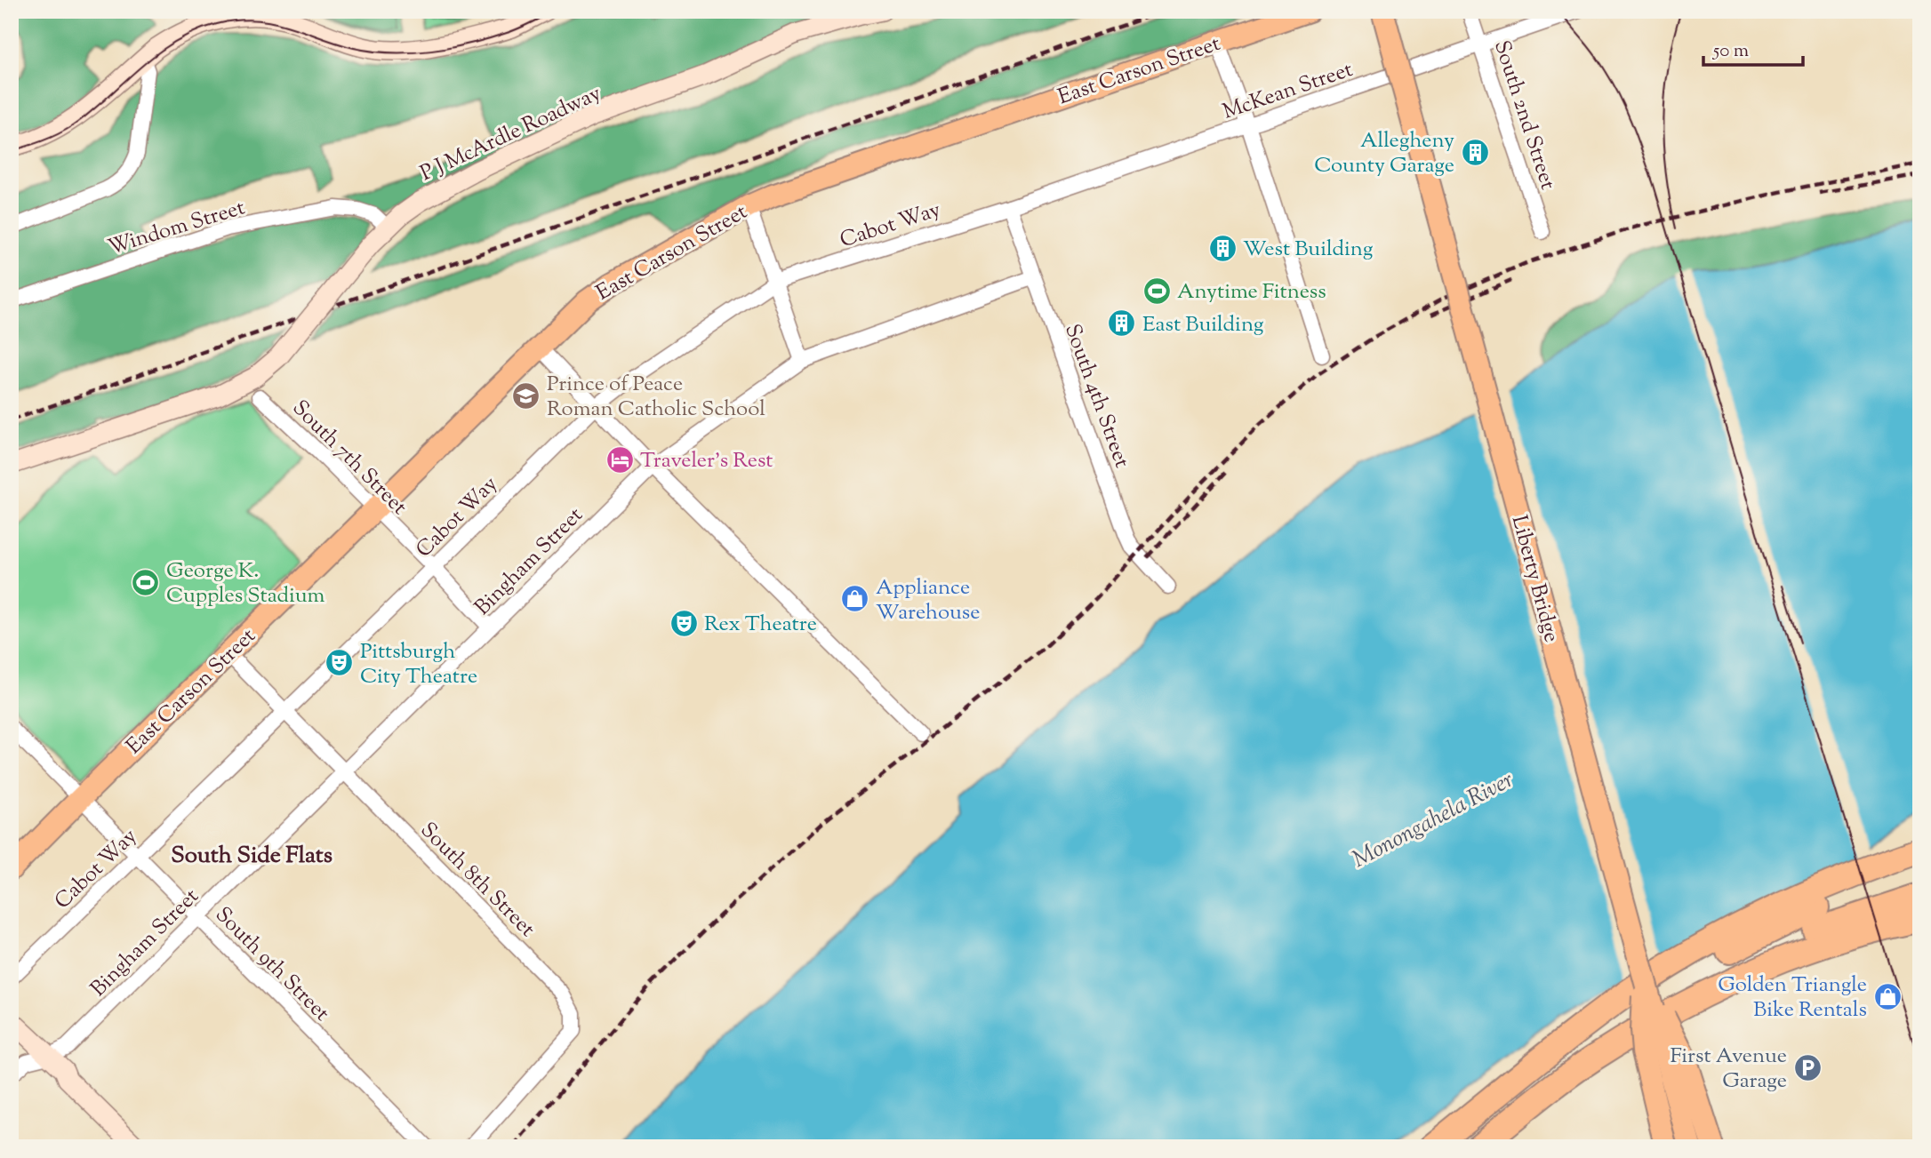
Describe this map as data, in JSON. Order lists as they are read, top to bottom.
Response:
{
  "streets": {
    "main road": ["East Carson Street", "P J McArdle Roadway", "Liberty Bridge"],
    "street": [
      "McKean Street",
      "South 2nd Street",
      "Cabot Way",
      "Windom Street",
      "South 4th Street",
      "South 7th Street",
      "Bingham Street",
      "South 8th Street",
      "South 9th Street"
    ]
  },
  "crossings": [
    ["East Carson Street", "South 7th Street"],
    ["East Carson Street", "South 8th Street"],
    ["East Carson Street", "South 9th Street"],
    ["McKean Street", "South 2nd Street"],
    ["McKean Street", "Cabot Way"],
    ["McKean Street", "South 4th Street"],
    ["P J McArdle Roadway", "Windom Street"],
    ["Cabot Way", "South 4th Street"],
    ["Cabot Way", "South 7th Street"],
    ["Cabot Way", "South 8th Street"],
    ["Cabot Way", "South 9th Street"],
    ["South 4th Street", "Bingham Street"],
    ["South 7th Street", "Bingham Street"],
    ["Bingham Street", "South 8th Street"],
    ["Bingham Street", "South 9th Street"]
  ],
  "districts": ["South Side Flats"],
  "water": ["Monongahela River"],
  "places": {
    "building": ["Allegheny County Garage", "West Building", "East Building"],
    "sports": ["Anytime Fitness", "George K. Cupples Stadium"],
    "school or university": ["Prince of Peace Roman Catholic School"],
    "hotel": ["Traveler's Rest"],
    "shop": ["Appliance Warehouse", "Golden Triangle Bike Rentals"],
    "theatre": ["Rex Theatre", "Pittsburgh City Theatre"],
    "parking": ["First Avenue Garage"]
  },
  "scale_bar": "50 m"
}
